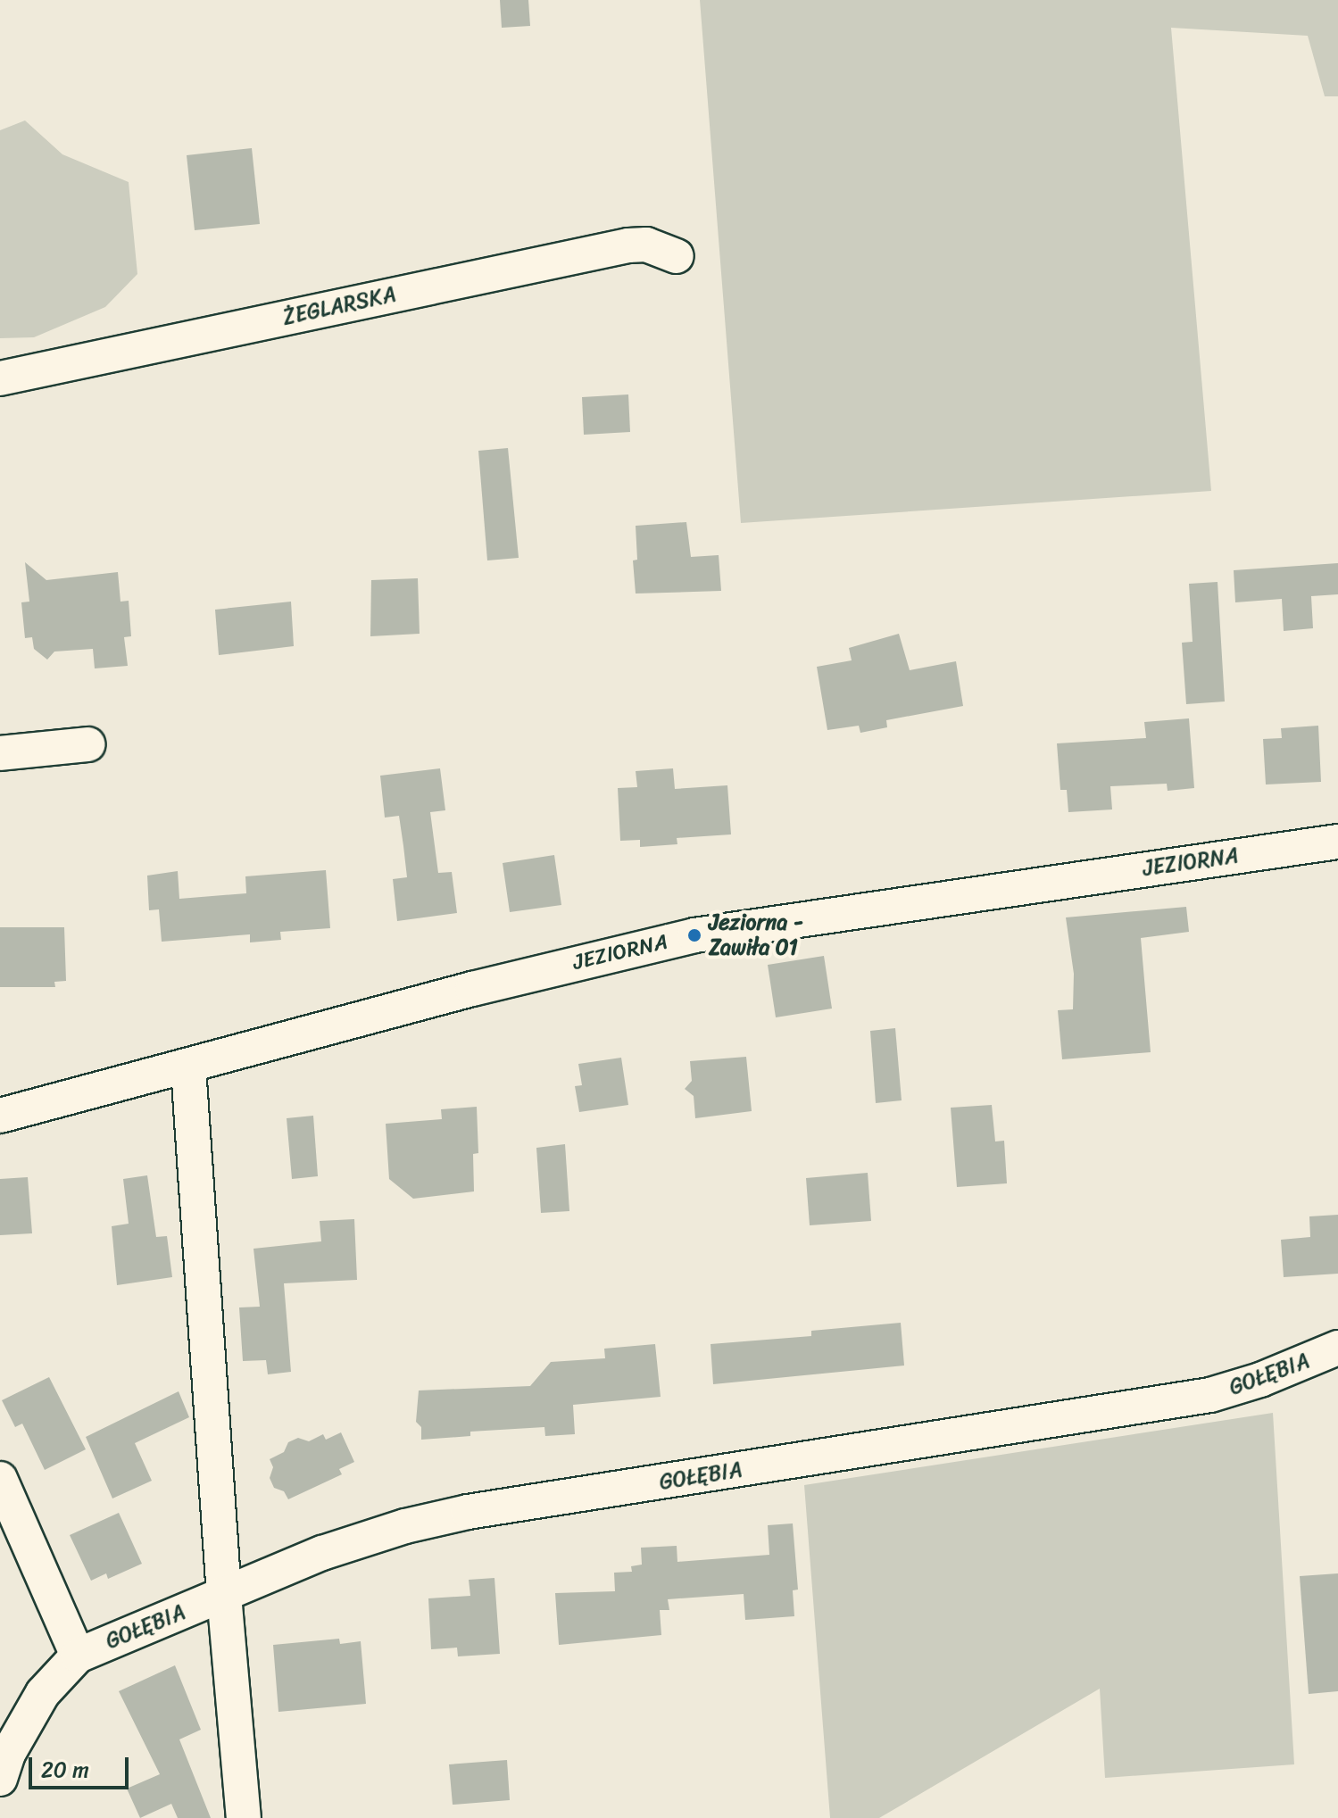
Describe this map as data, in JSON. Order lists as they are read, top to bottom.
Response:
{
  "streets": {
    "street": ["ŻEGLARSKA", "JEZIORNA", "GOŁĘBIA"]
  },
  "places": ["Jeziorna - Zawiła 01"],
  "scale_bar": "20 m"
}
